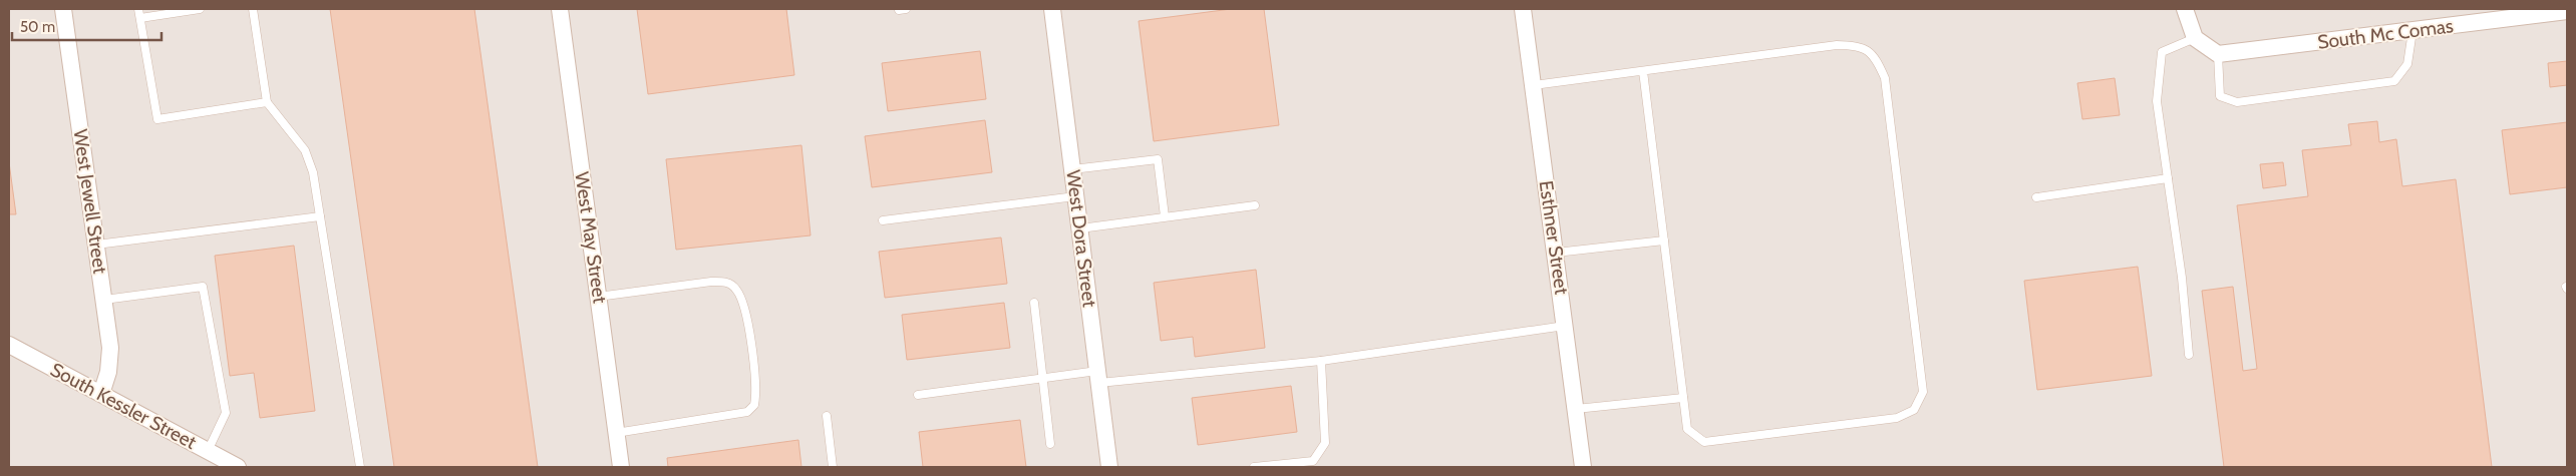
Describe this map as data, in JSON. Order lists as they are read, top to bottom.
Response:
{
  "streets": {
    "street": [
      "South Mc Comas",
      "West Jewell Street",
      "West May Street",
      "Esthner Street",
      "West Dora Street",
      "South Kessler Street"
    ]
  },
  "crossings": [
    ["West Jewell Street", "South Kessler Street"]
  ],
  "scale_bar": "50 m"
}
